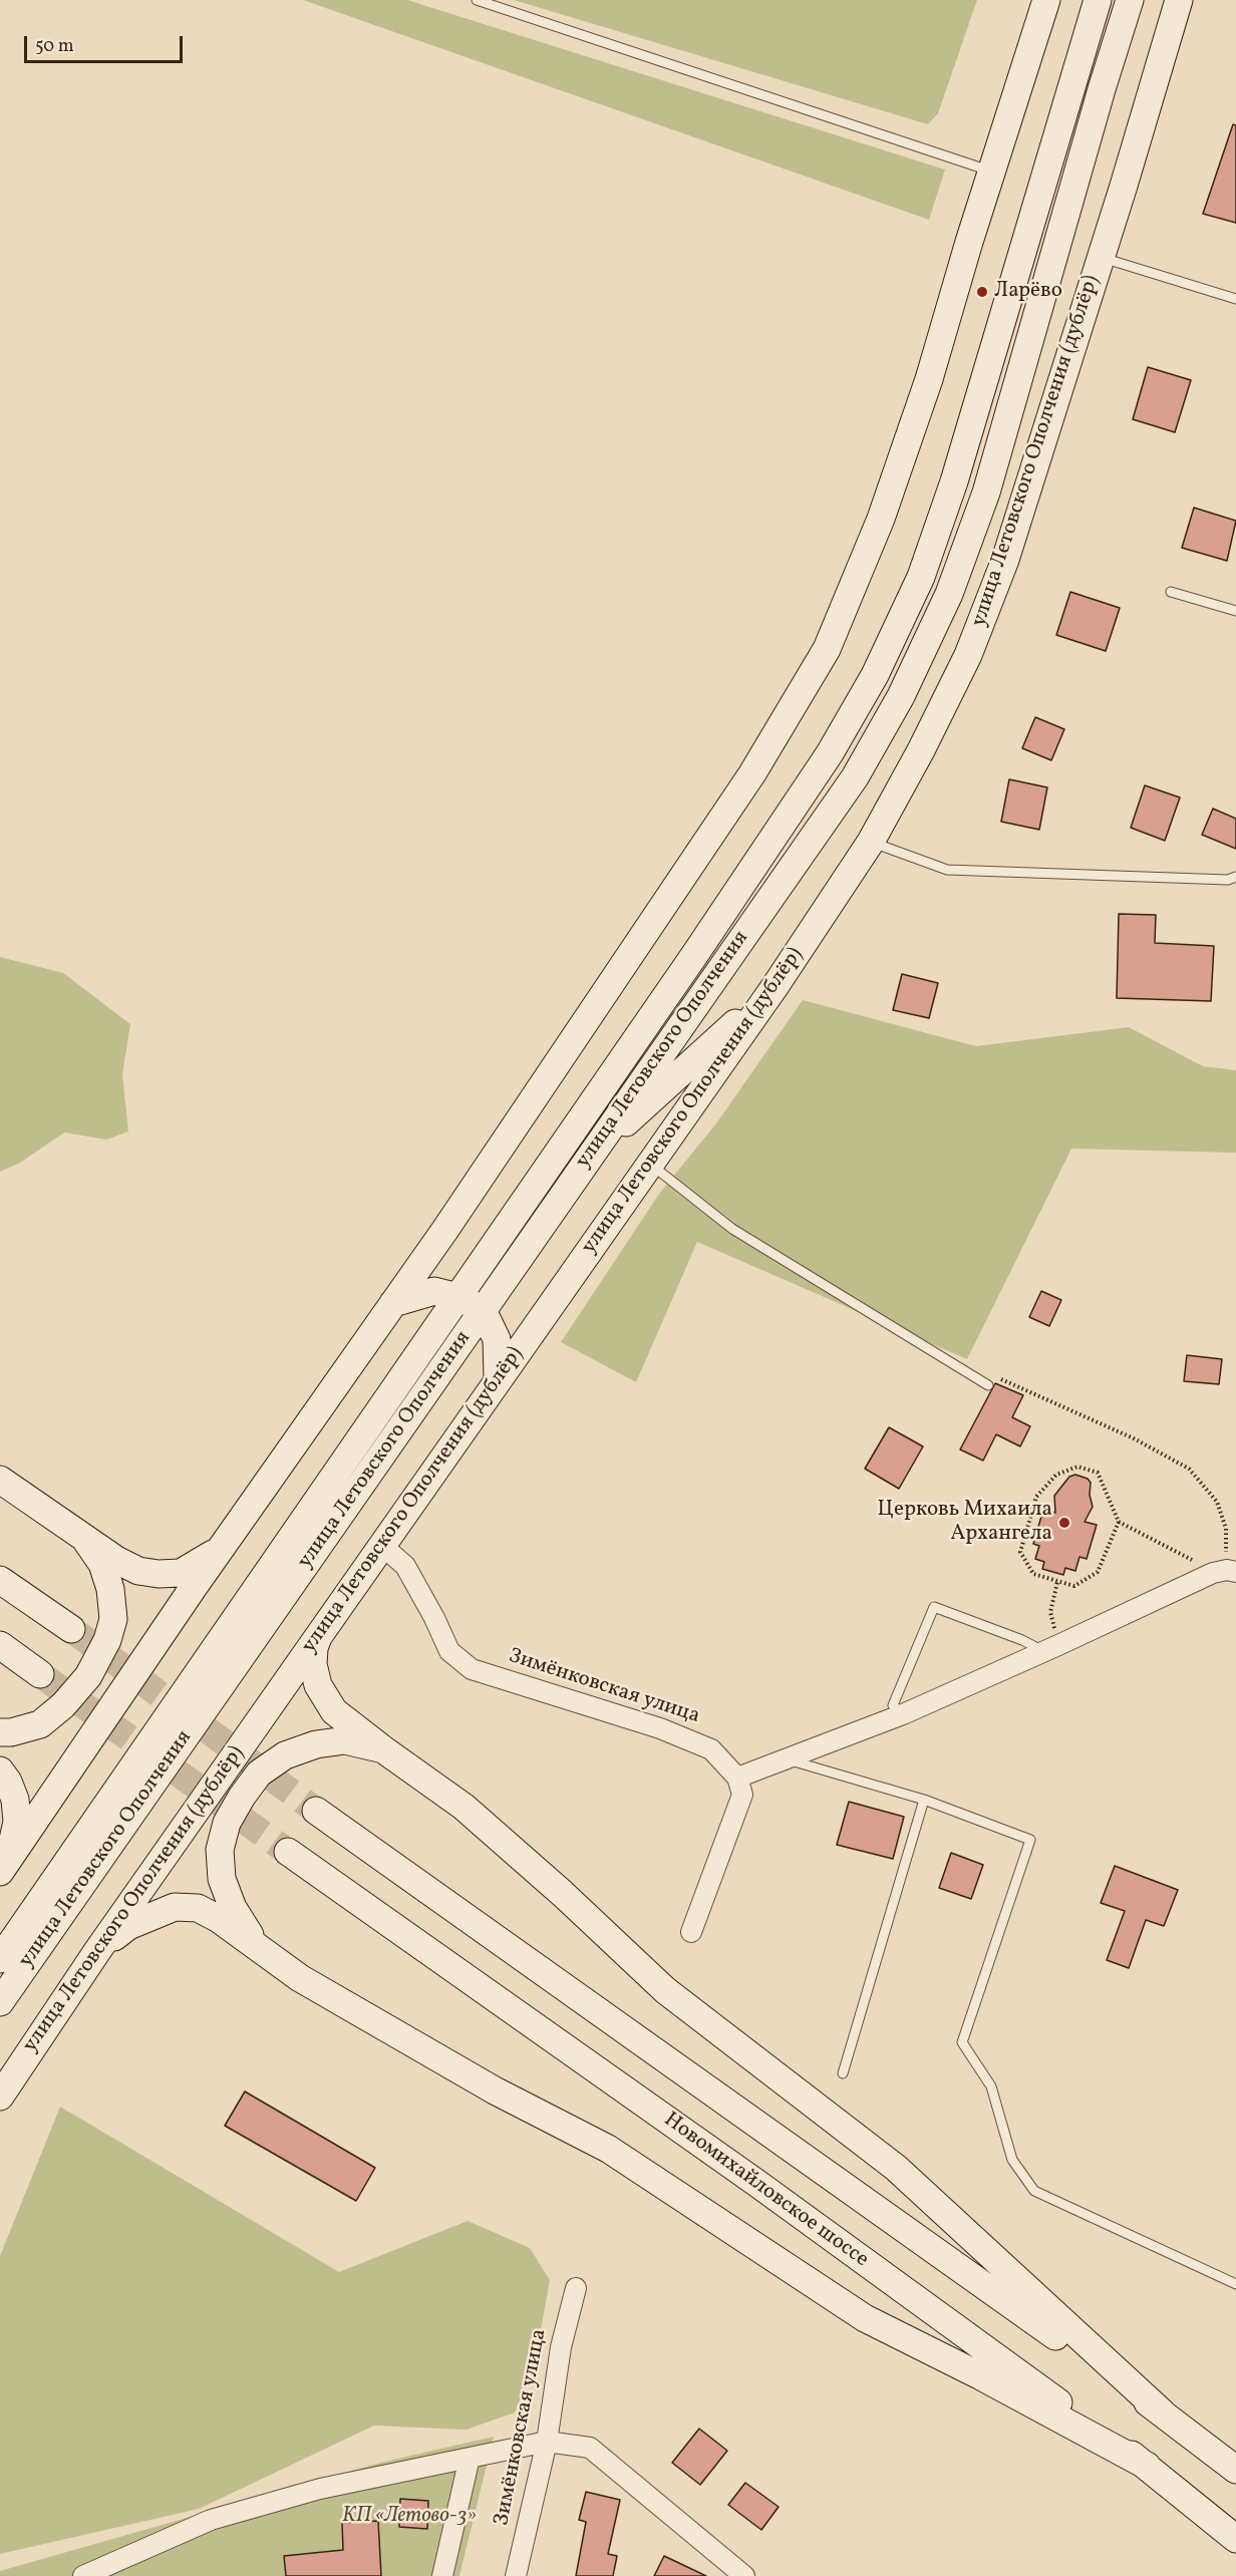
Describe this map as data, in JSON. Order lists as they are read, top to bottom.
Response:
{
  "streets": {
    "street": [
      "улица Летовского Ополчения (дублёр)",
      "улица Летовского Ополчения",
      "Зимёнковская улица",
      "Новомихайловское шоссе"
    ]
  },
  "crossings": [
    ["улица Летовского Ополчения (дублёр)", "Зимёнковская улица"]
  ],
  "parks": ["КП «Летово-3»"],
  "places": ["Ларёво", "Церковь Михаила Архангела"],
  "scale_bar": "50 m"
}
